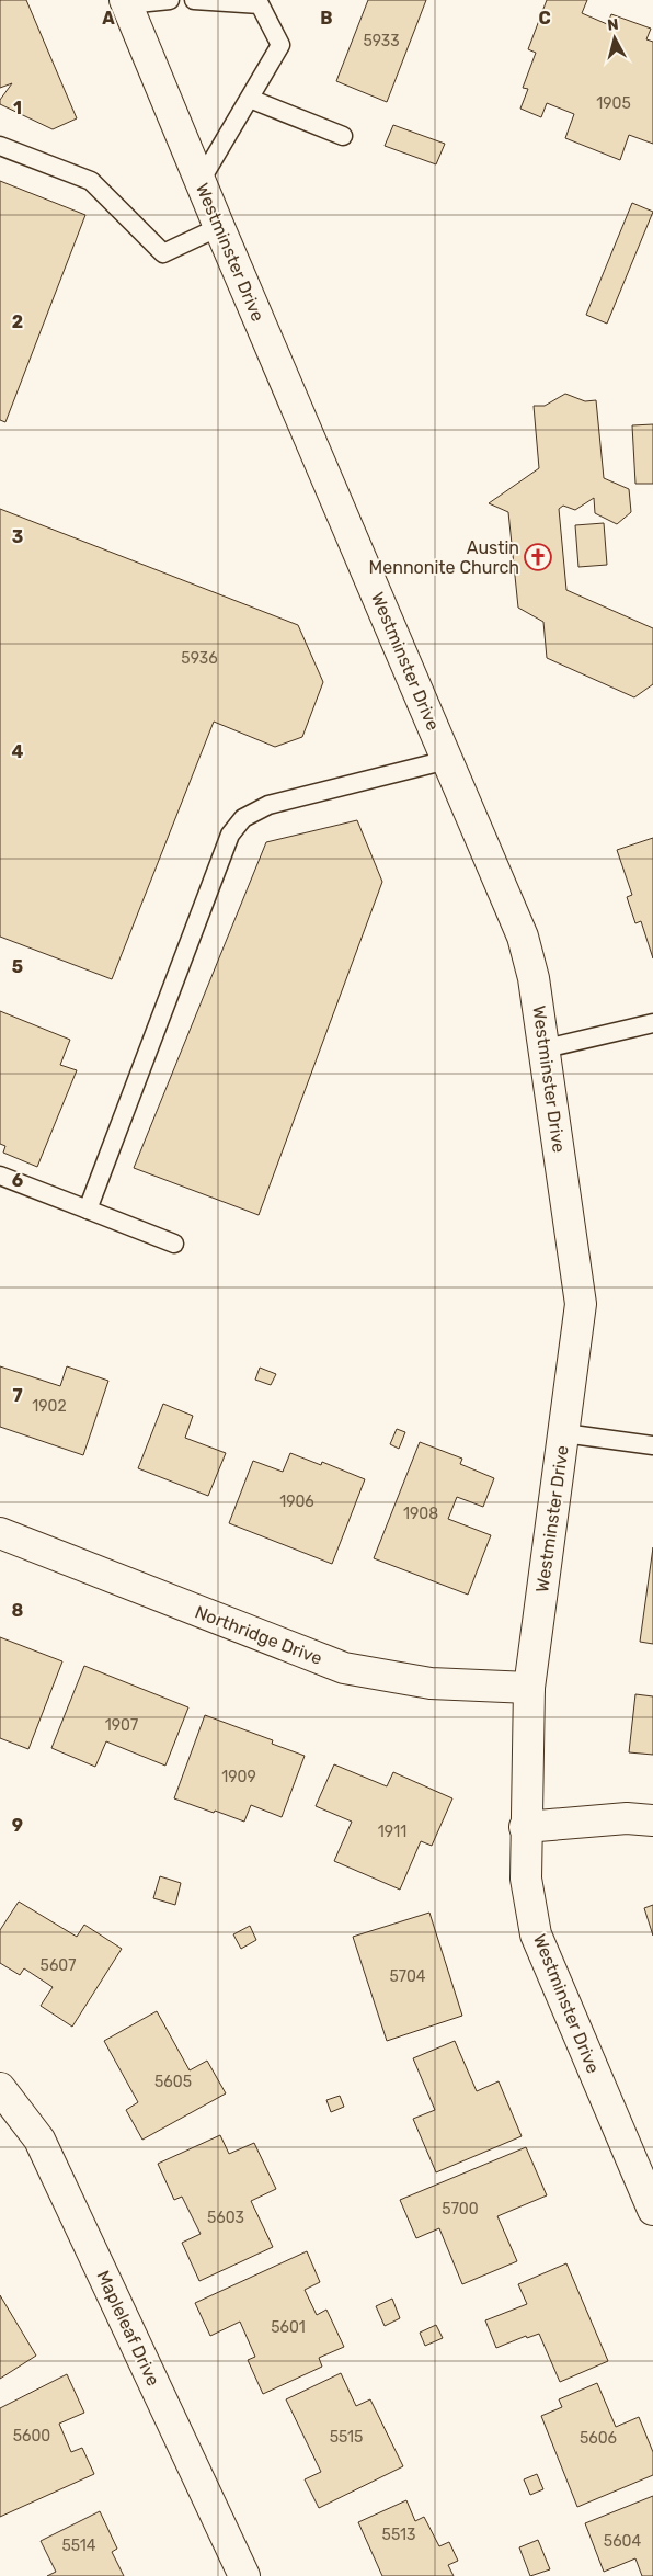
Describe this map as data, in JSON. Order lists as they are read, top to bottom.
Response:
{
  "streets": {
    "street": ["Westminster Drive", "Northridge Drive", "Mapleleaf Drive"]
  },
  "crossings": [
    ["Westminster Drive", "Northridge Drive"]
  ],
  "places": {
    "church": ["Austin Mennonite Church"]
  },
  "house_numbers": [
    "5933",
    "1905",
    "5936",
    "1902",
    "1906",
    "1908",
    "1907",
    "1909",
    "1911",
    "5607",
    "5704",
    "5605",
    "5700",
    "5603",
    "5601",
    "5600",
    "5515",
    "5606",
    "5513",
    "5604",
    "5514"
  ],
  "north": "top",
  "grid": {
    "columns": ["A", "B", "C"],
    "rows": [
      "1",
      "2",
      "3",
      "4",
      "5",
      "6",
      "7",
      "8",
      "9"
    ]
  }
}
